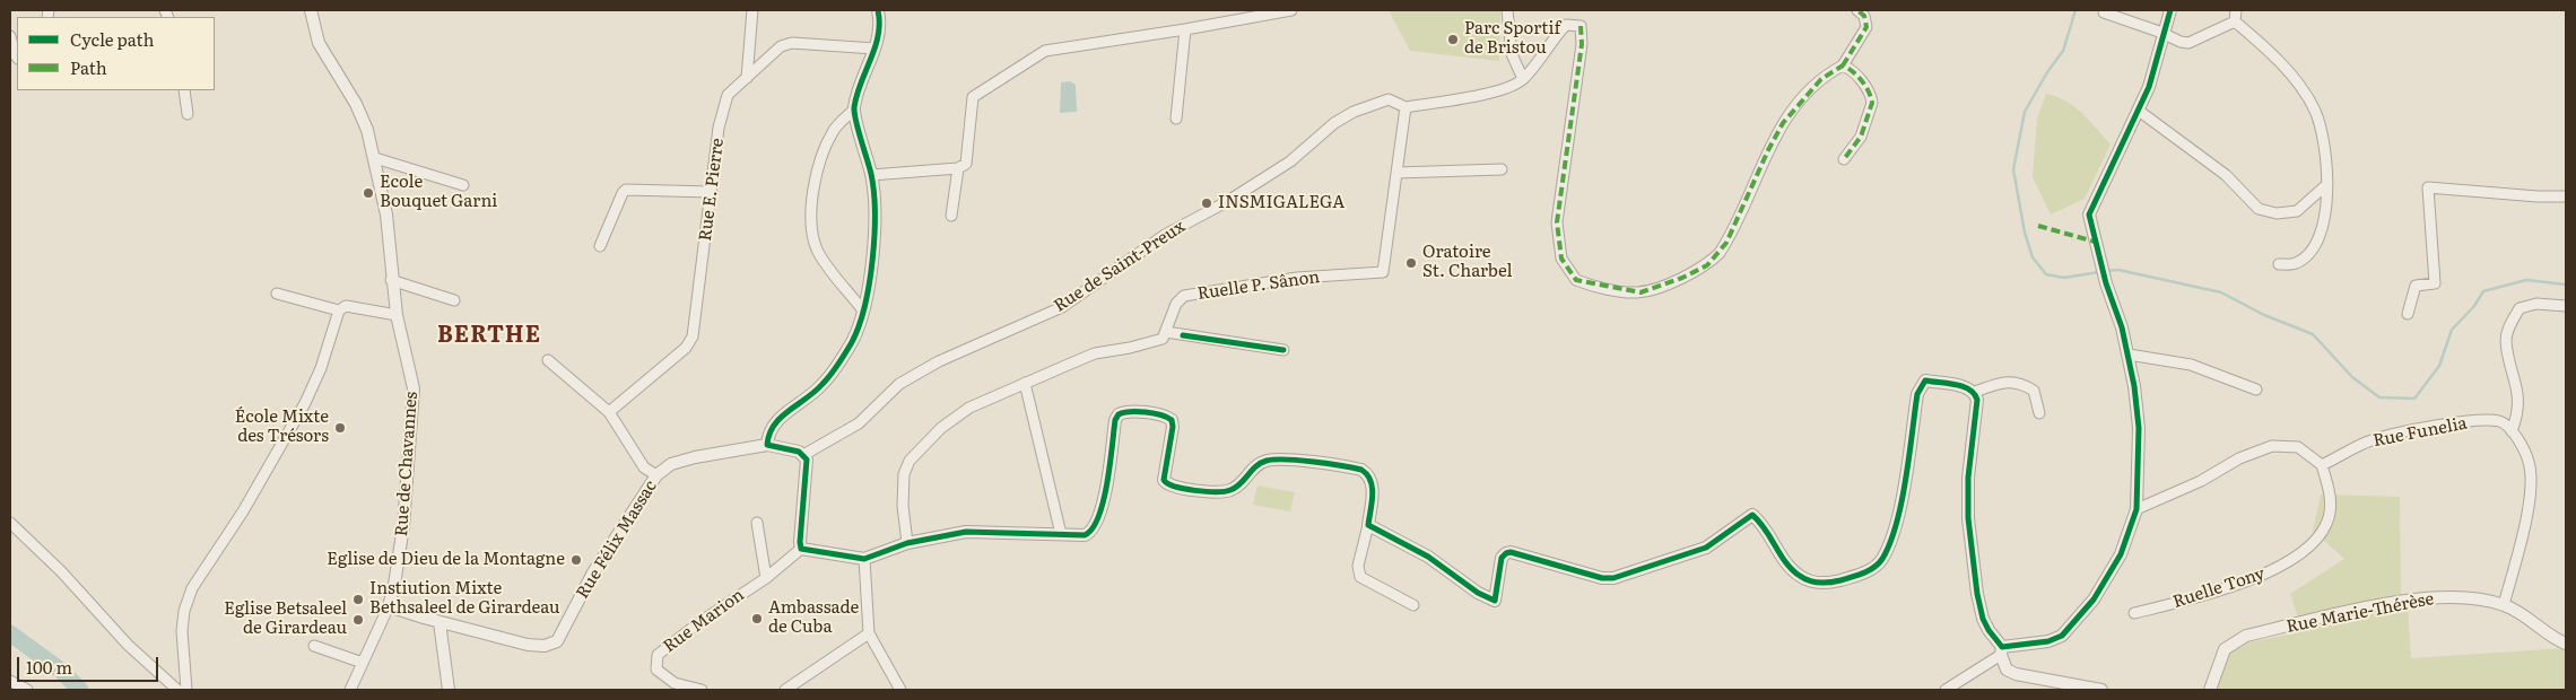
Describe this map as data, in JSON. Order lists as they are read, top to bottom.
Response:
{
  "streets": {
    "street": [
      "Rue E. Pierre",
      "Rue de Saint-Preux",
      "Ruelle P. Sânon",
      "Rue Funelia",
      "Rue de Chavannes",
      "Rue Félix Massac",
      "Ruelle Tony",
      "Rue Marie-Thérèse",
      "Rue Marion"
    ]
  },
  "crossings": [
    ["Rue de Saint-Preux", "Ruelle P. Sânon"],
    ["Rue Funelia", "Ruelle Tony"],
    ["Rue de Chavannes", "Rue Félix Massac"]
  ],
  "districts": ["BERTHE"],
  "places": [
    "Parc Sportif de Bristou",
    "Ecole Bouquet Garni",
    "INSMIGALEGA",
    "Oratoire St. Charbel",
    "École Mixte des Trésors",
    "Eglise de Dieu de la Montagne",
    "Instiution Mixte Bethsaleel de Girardeau",
    "Ambassade de Cuba",
    "Eglise Betsaleel de Girardeau"
  ],
  "legend": ["Cycle path", "Path"],
  "scale_bar": "100 m"
}
